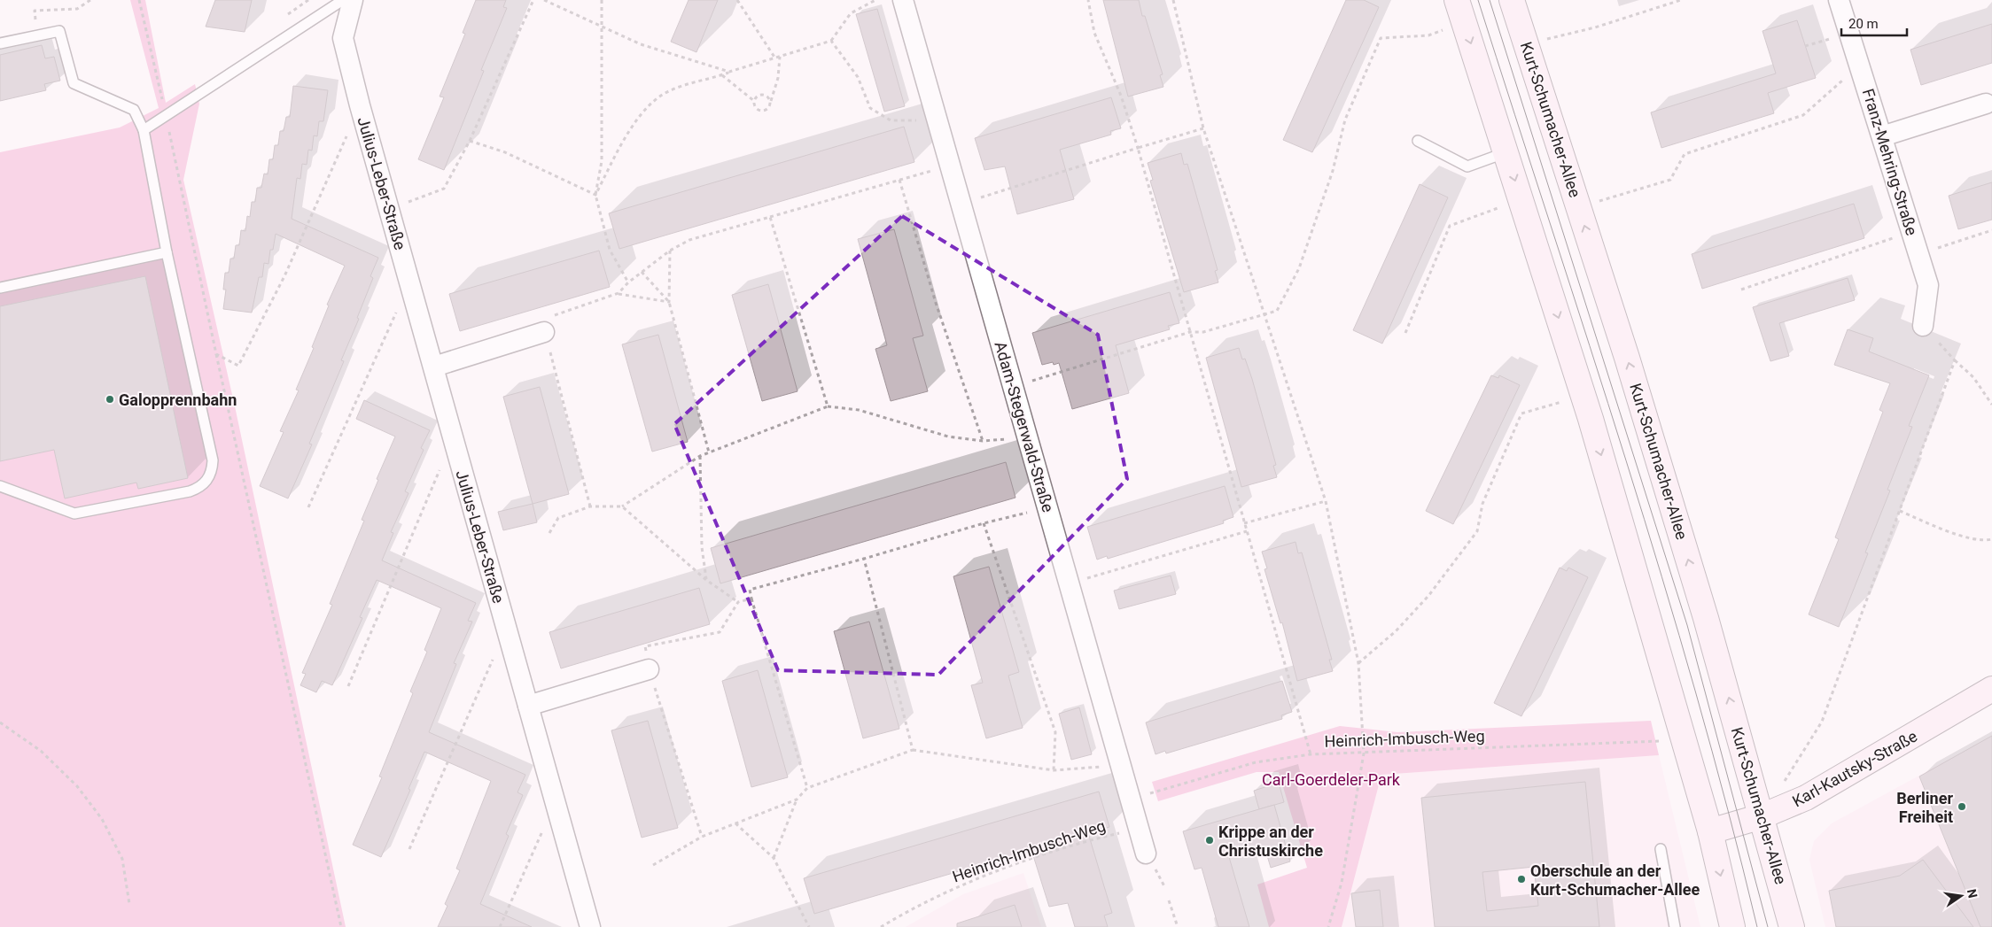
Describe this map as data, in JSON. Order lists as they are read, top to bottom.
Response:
{
  "streets": {
    "street": [
      "Kurt-Schumacher-Allee",
      "Franz-Mehring-Straße",
      "Julius-Leber-Straße",
      "Adam-Stegerwald-Straße",
      "Karl-Kautsky-Straße"
    ],
    "path": ["Heinrich-Imbusch-Weg"]
  },
  "crossings": [
    ["Kurt-Schumacher-Allee", "Karl-Kautsky-Straße"],
    ["Adam-Stegerwald-Straße", "Heinrich-Imbusch-Weg"]
  ],
  "parks": ["Carl-Goerdeler-Park"],
  "places": [
    "Galopprennbahn",
    "Berliner Freiheit",
    "Krippe an der Christuskirche",
    "Oberschule an der Kurt-Schumacher-Allee"
  ],
  "scale_bar": "20 m",
  "north": "right"
}
